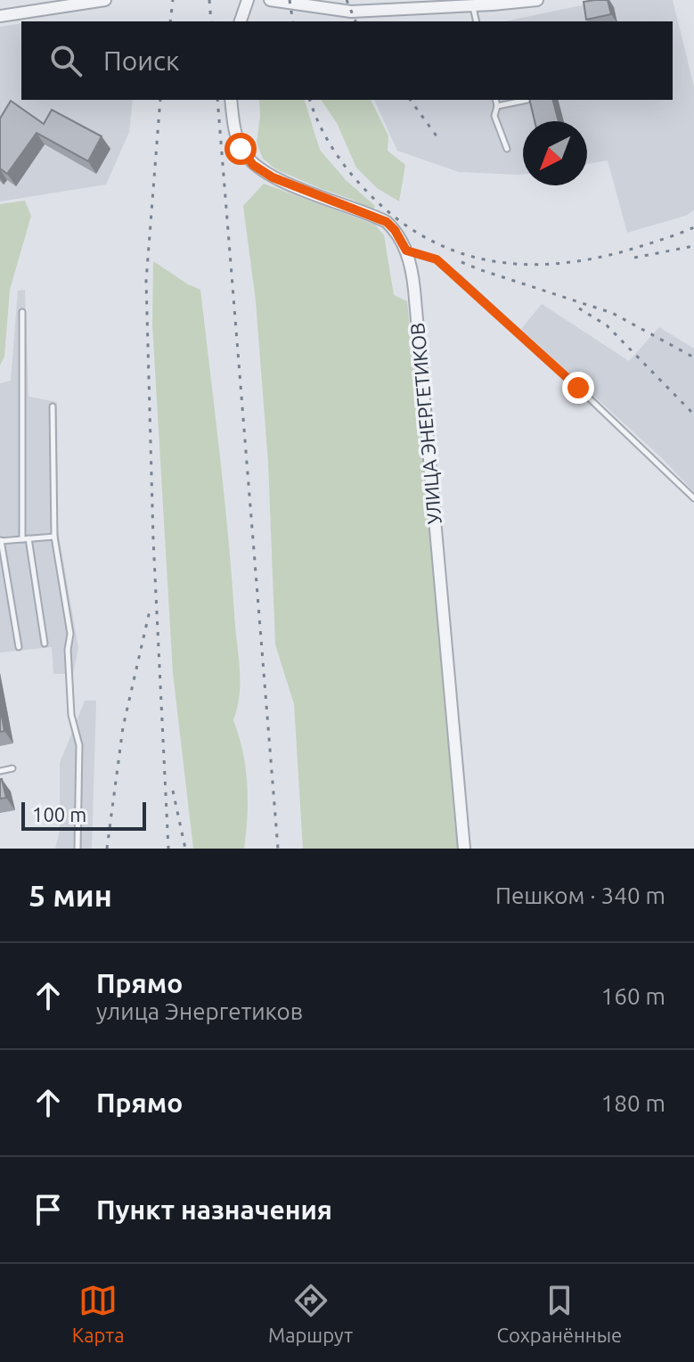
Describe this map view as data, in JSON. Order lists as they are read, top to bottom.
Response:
{
  "streets": {
    "street": ["УЛИЦА ЭНЕРГЕТИКОВ"]
  },
  "scale_bar": "100 m",
  "north": "bottom left",
  "page": {
    "search": "Поиск",
    "scale": "100 m",
    "heading": ["5 мин", "Пешком · 340 m"],
    "list": [
      ["Прямо", "улица Энергетиков", "160 m"],
      ["Прямо", "180 m"],
      "Пункт назначения"
    ],
    "nav": ["Карта", "Маршрут", "Сохранённые"]
  }
}
